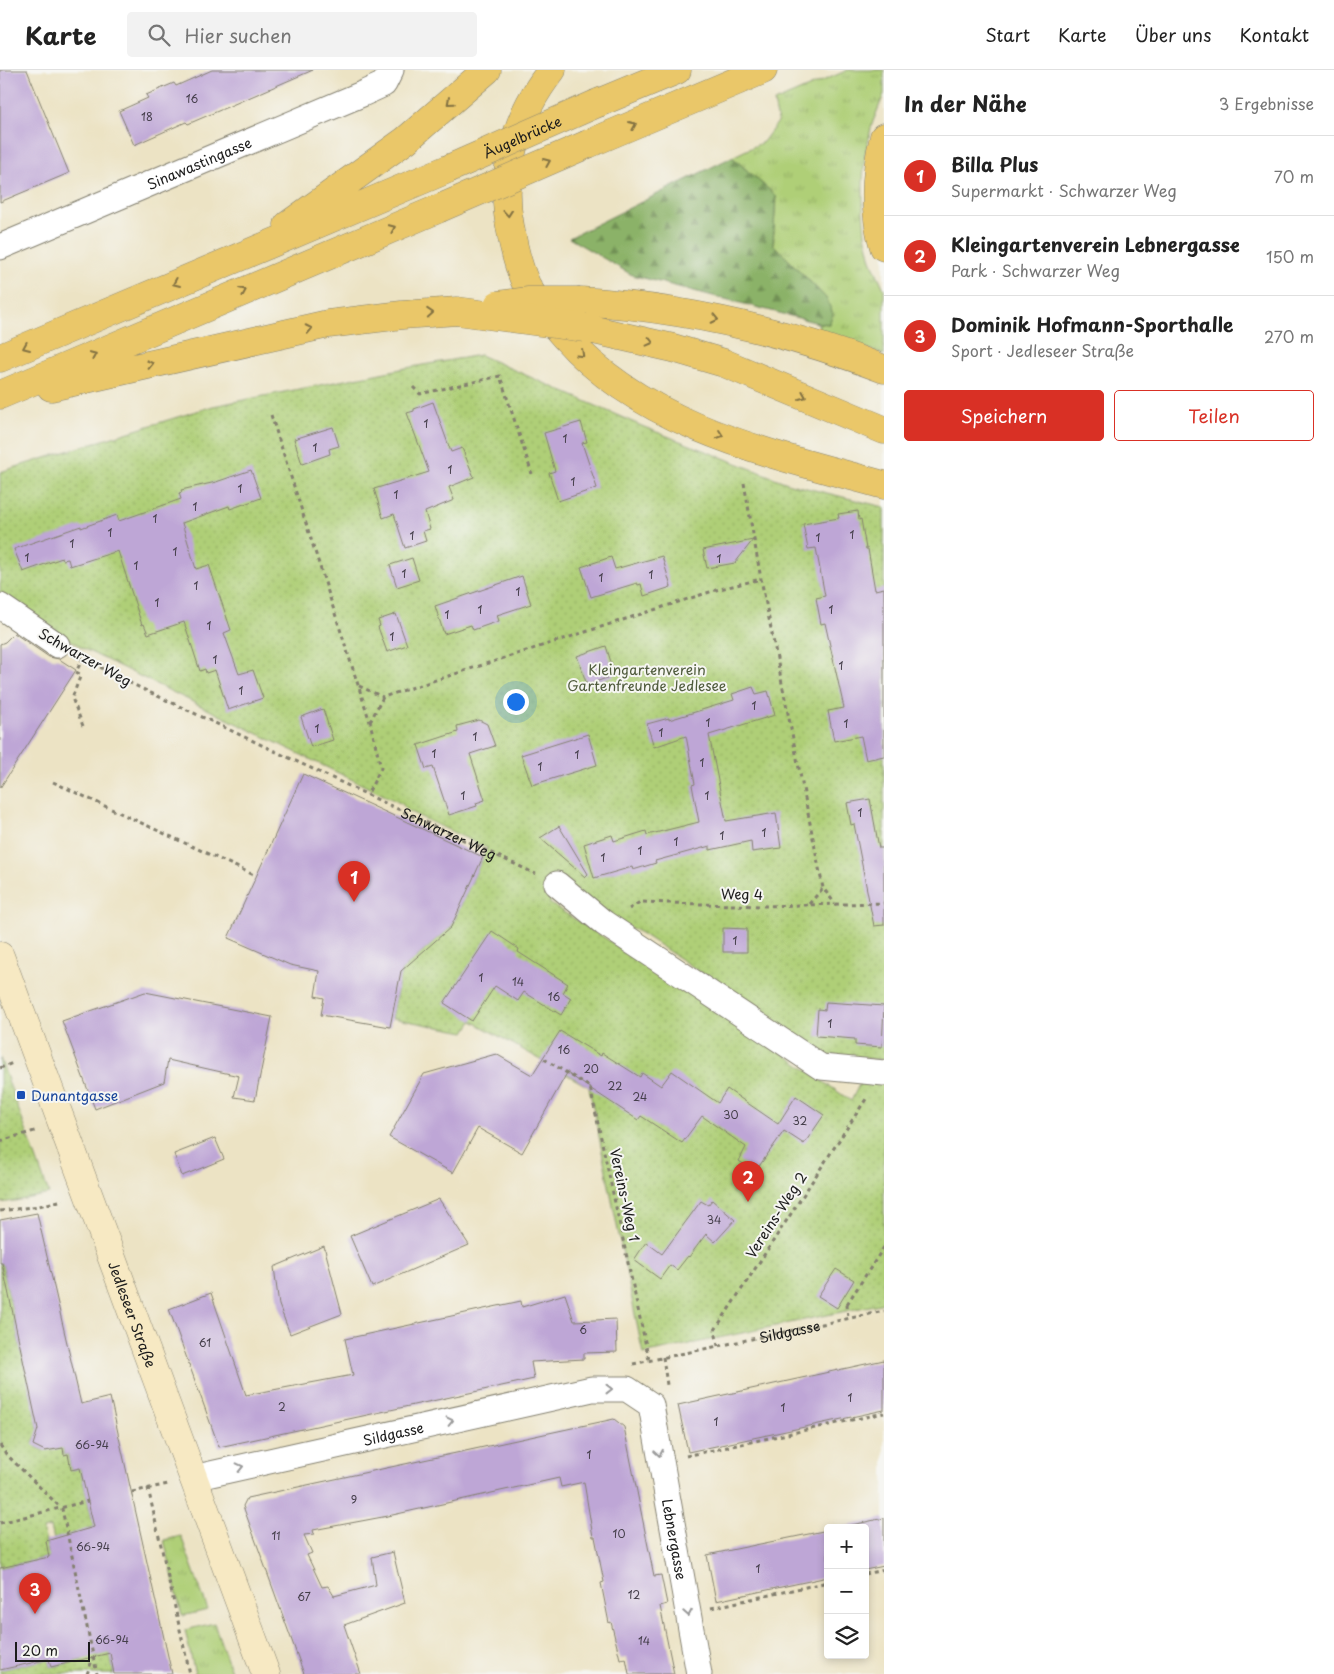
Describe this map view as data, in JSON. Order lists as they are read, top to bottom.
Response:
{
  "streets": {
    "highway": ["Äugelbrücke"],
    "street": [
      "Sinawastingasse",
      "Schwarzer Weg",
      "Jedleseer Straße",
      "Sildgasse",
      "Lebnergasse"
    ],
    "path": ["Weg 4", "Vereins-Weg 1", "Vereins-Weg 2"]
  },
  "crossings": [
    ["Vereins-Weg 1", "Sildgasse"],
    ["Vereins-Weg 2", "Sildgasse"],
    ["Jedleseer Straße", "Sildgasse"],
    ["Sildgasse", "Lebnergasse"]
  ],
  "one_way": ["Sildgasse", "Lebnergasse"],
  "parks": ["Kleingartenverein Gartenfreunde Jedlesee"],
  "places": {
    "transit": ["Dunantgasse"]
  },
  "house_numbers": [
    "16",
    "18",
    "1",
    "1",
    "1",
    "1",
    "1",
    "1",
    "1",
    "1",
    "1",
    "1",
    "1",
    "1",
    "1",
    "1",
    "1",
    "1",
    "1",
    "1",
    "1",
    "1",
    "1",
    "1",
    "1",
    "1",
    "1",
    "1",
    "1",
    "1",
    "1",
    "1",
    "1",
    "1",
    "1",
    "1",
    "1",
    "1",
    "1",
    "1",
    "1",
    "1",
    "1",
    "1",
    "1",
    "1",
    "1",
    "1",
    "1",
    "1",
    "1",
    "1",
    "1",
    "1",
    "14",
    "16",
    "1",
    "16",
    "20",
    "22",
    "24",
    "30",
    "32",
    "34",
    "6",
    "61",
    "1",
    "2",
    "1",
    "1",
    "66-94",
    "1",
    "9",
    "10",
    "11",
    "66-94",
    "1",
    "12",
    "67",
    "66-94",
    "14"
  ],
  "scale_bar": "20 m",
  "page": {
    "header": "Karte",
    "search": "Hier suchen",
    "nav": [
      "Start",
      "Karte",
      "Über uns",
      "Kontakt"
    ],
    "heading": ["In der Nähe", "3 Ergebnisse"],
    "list": [
      {
        "mark": "1",
        "name": "Billa Plus",
        "note": "Supermarkt · Schwarzer Weg",
        "value": "70 m"
      },
      {
        "mark": "2",
        "name": "Kleingartenverein Lebnergasse",
        "note": "Park · Schwarzer Weg",
        "value": "150 m"
      },
      {
        "mark": "3",
        "name": "Dominik Hofmann-Sporthalle",
        "note": "Sport · Jedleseer Straße",
        "value": "270 m"
      }
    ],
    "buttons": ["Speichern", "Teilen"],
    "pins": ["1", "2", "3"],
    "map_buttons": ["+", "−"],
    "scale": "20 m"
  }
}
